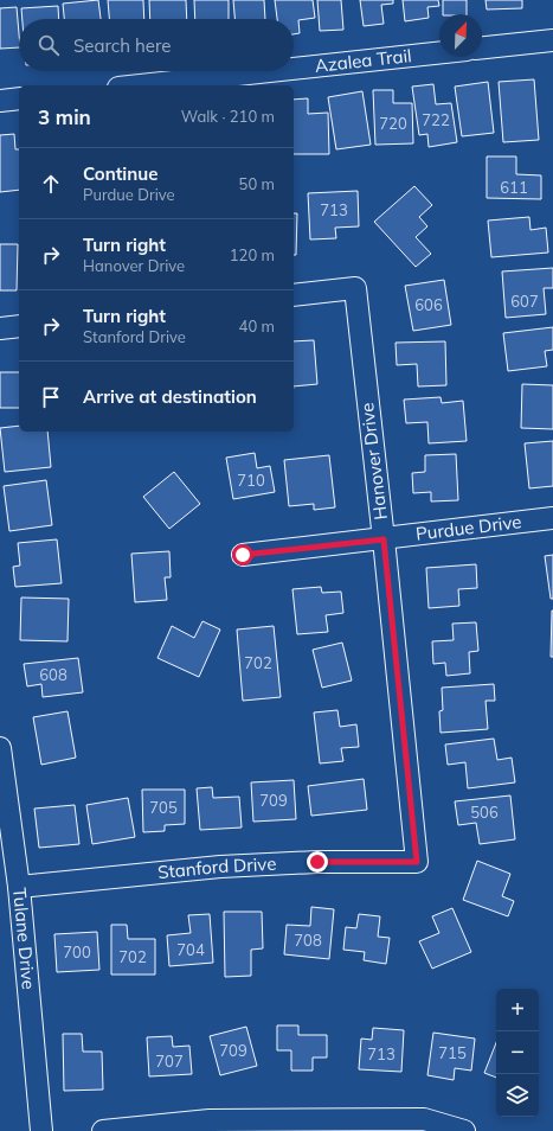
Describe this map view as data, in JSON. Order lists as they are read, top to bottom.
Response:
{
  "streets": {
    "street": [
      "Azalea Trail",
      "Hanover Drive",
      "Purdue Drive",
      "Stanford Drive",
      "Tulane Drive"
    ]
  },
  "crossings": [
    ["Hanover Drive", "Purdue Drive"],
    ["Hanover Drive", "Stanford Drive"],
    ["Stanford Drive", "Tulane Drive"]
  ],
  "house_numbers": [
    "722",
    "720",
    "611",
    "713",
    "607",
    "606",
    "710",
    "702",
    "608",
    "709",
    "705",
    "506",
    "708",
    "704",
    "700",
    "702",
    "709",
    "715",
    "713",
    "707"
  ],
  "north": "top right",
  "page": {
    "search": "Search here",
    "heading": ["3 min", "Walk · 210 m"],
    "list": [
      ["Continue", "Purdue Drive", "50 m"],
      ["Turn right", "Hanover Drive", "120 m"],
      ["Turn right", "Stanford Drive", "40 m"],
      "Arrive at destination"
    ],
    "map_buttons": ["+", "−"]
  }
}
